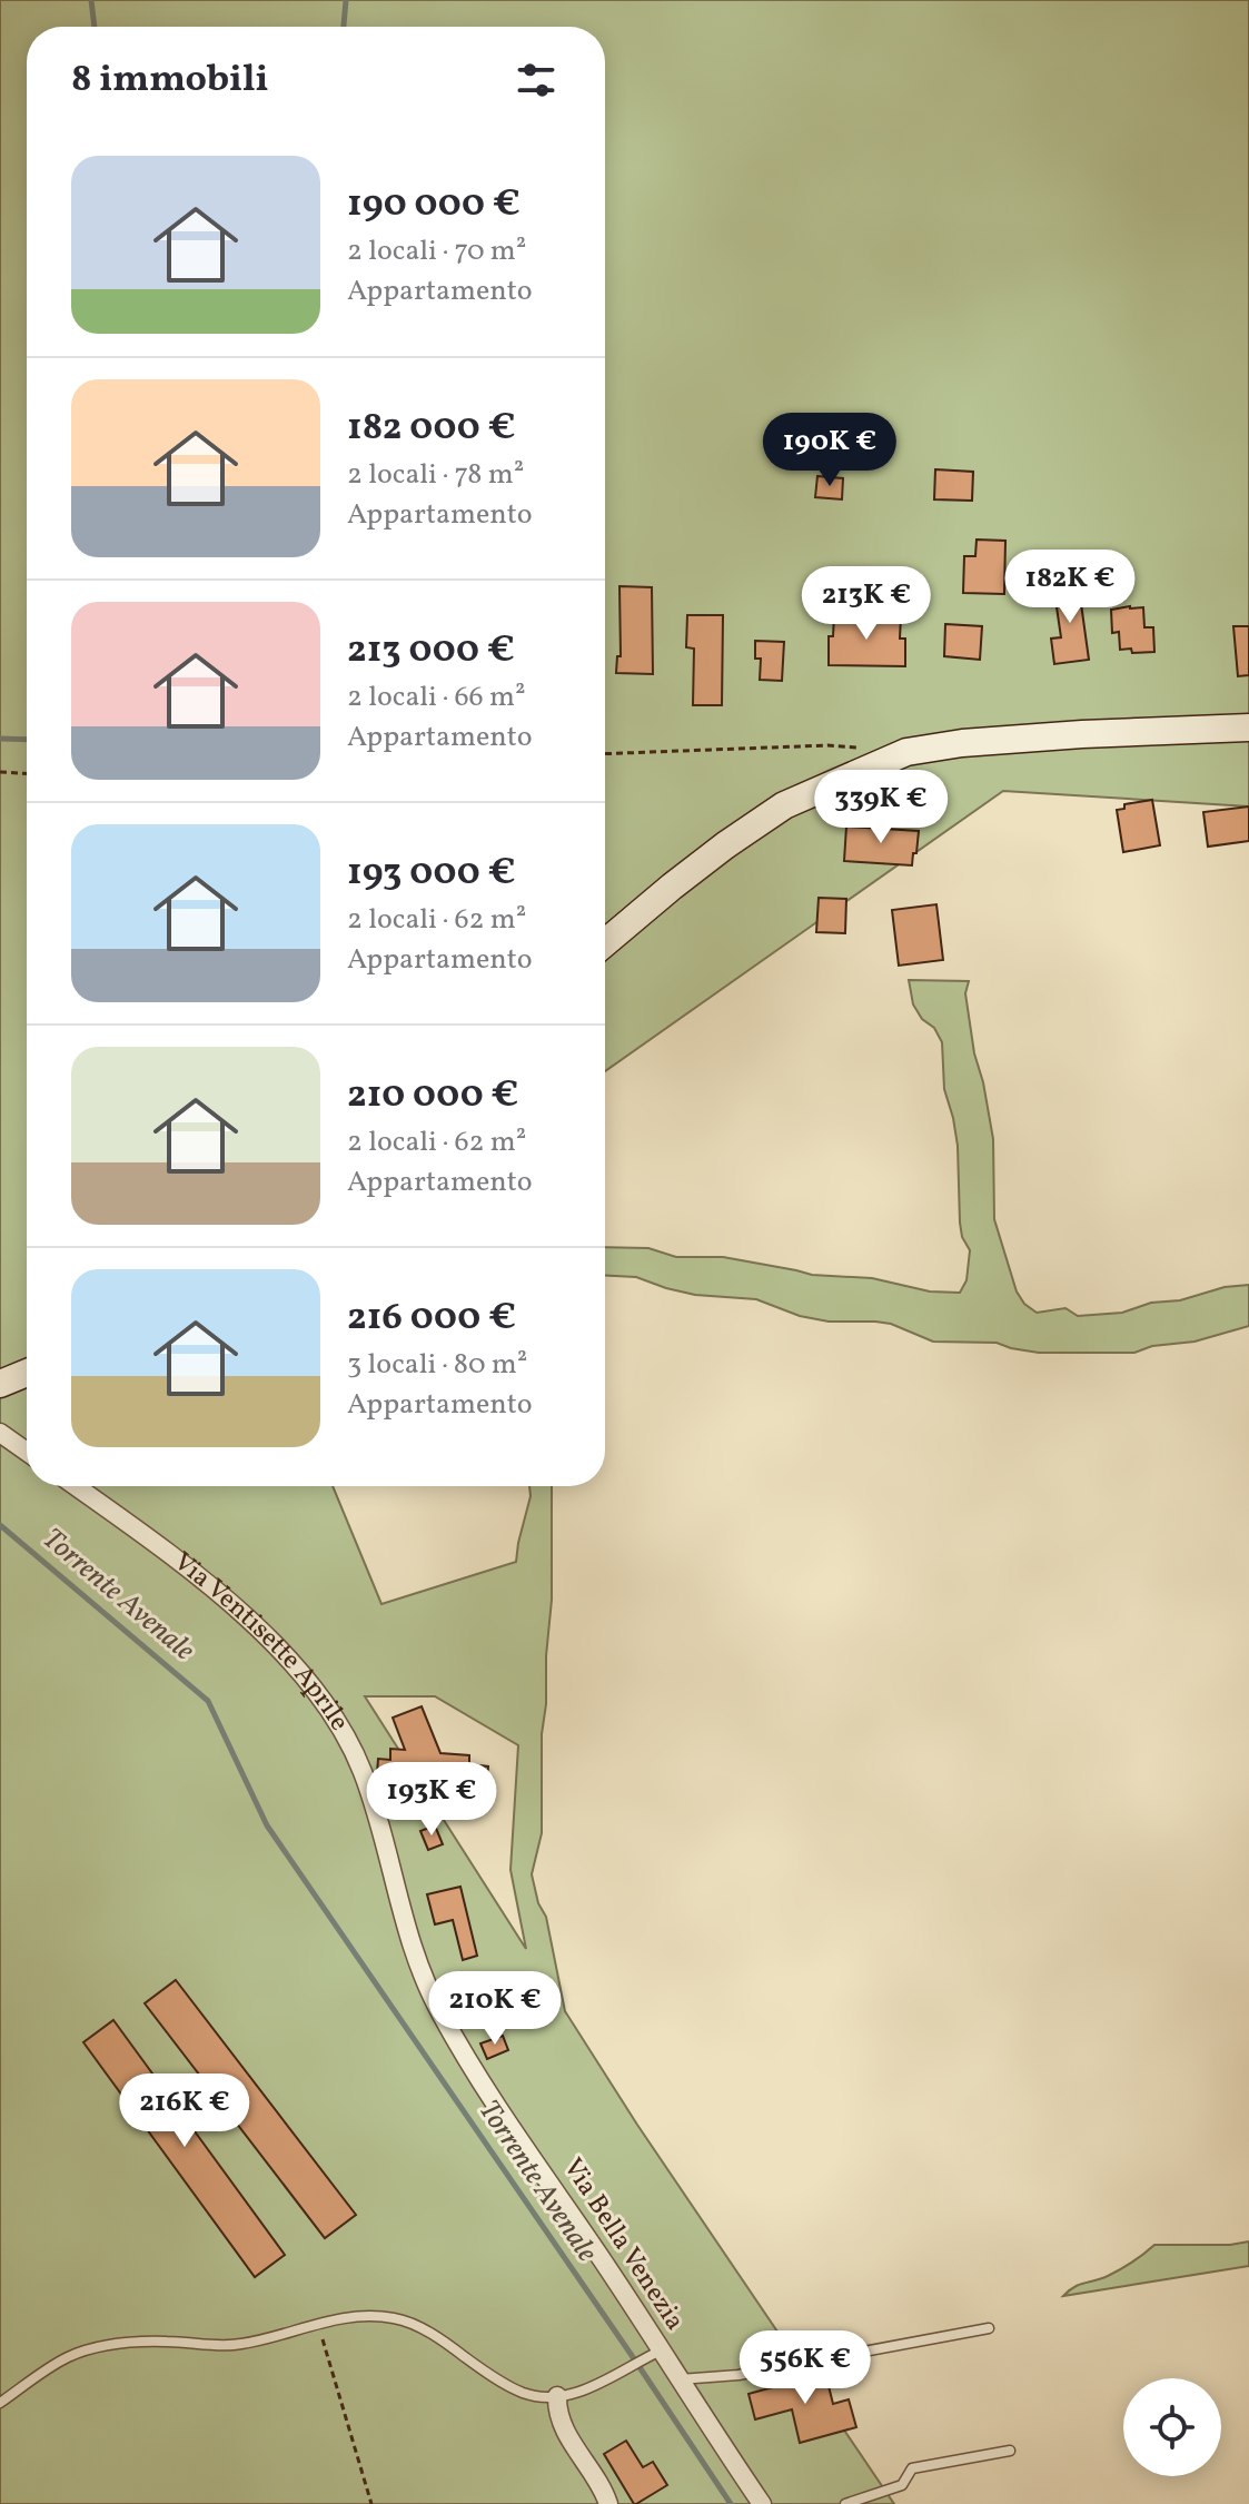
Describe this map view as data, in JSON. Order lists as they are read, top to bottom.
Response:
{
  "streets": {
    "street": ["Via Ventisette Aprile", "Via Bella Venezia"]
  },
  "crossings": [
    ["Via Ventisette Aprile", "Via Bella Venezia"]
  ],
  "water": ["Torrente Avenale"],
  "page": {
    "heading": "8 immobili",
    "list": [
      {
        "name": "190 000 €",
        "note": "2 locali · 70 m² · Appartamento"
      },
      {
        "name": "182 000 €",
        "note": "2 locali · 78 m² · Appartamento"
      },
      {
        "name": "213 000 €",
        "note": "2 locali · 66 m² · Appartamento"
      },
      {
        "name": "193 000 €",
        "note": "2 locali · 62 m² · Appartamento"
      },
      {
        "name": "210 000 €",
        "note": "2 locali · 62 m² · Appartamento"
      },
      {
        "name": "216 000 €",
        "note": "3 locali · 80 m² · Appartamento"
      }
    ],
    "price": [
      "190K €",
      "182K €",
      "213K €",
      "339K €",
      "193K €",
      "210K €",
      "216K €",
      "556K €"
    ]
  }
}
